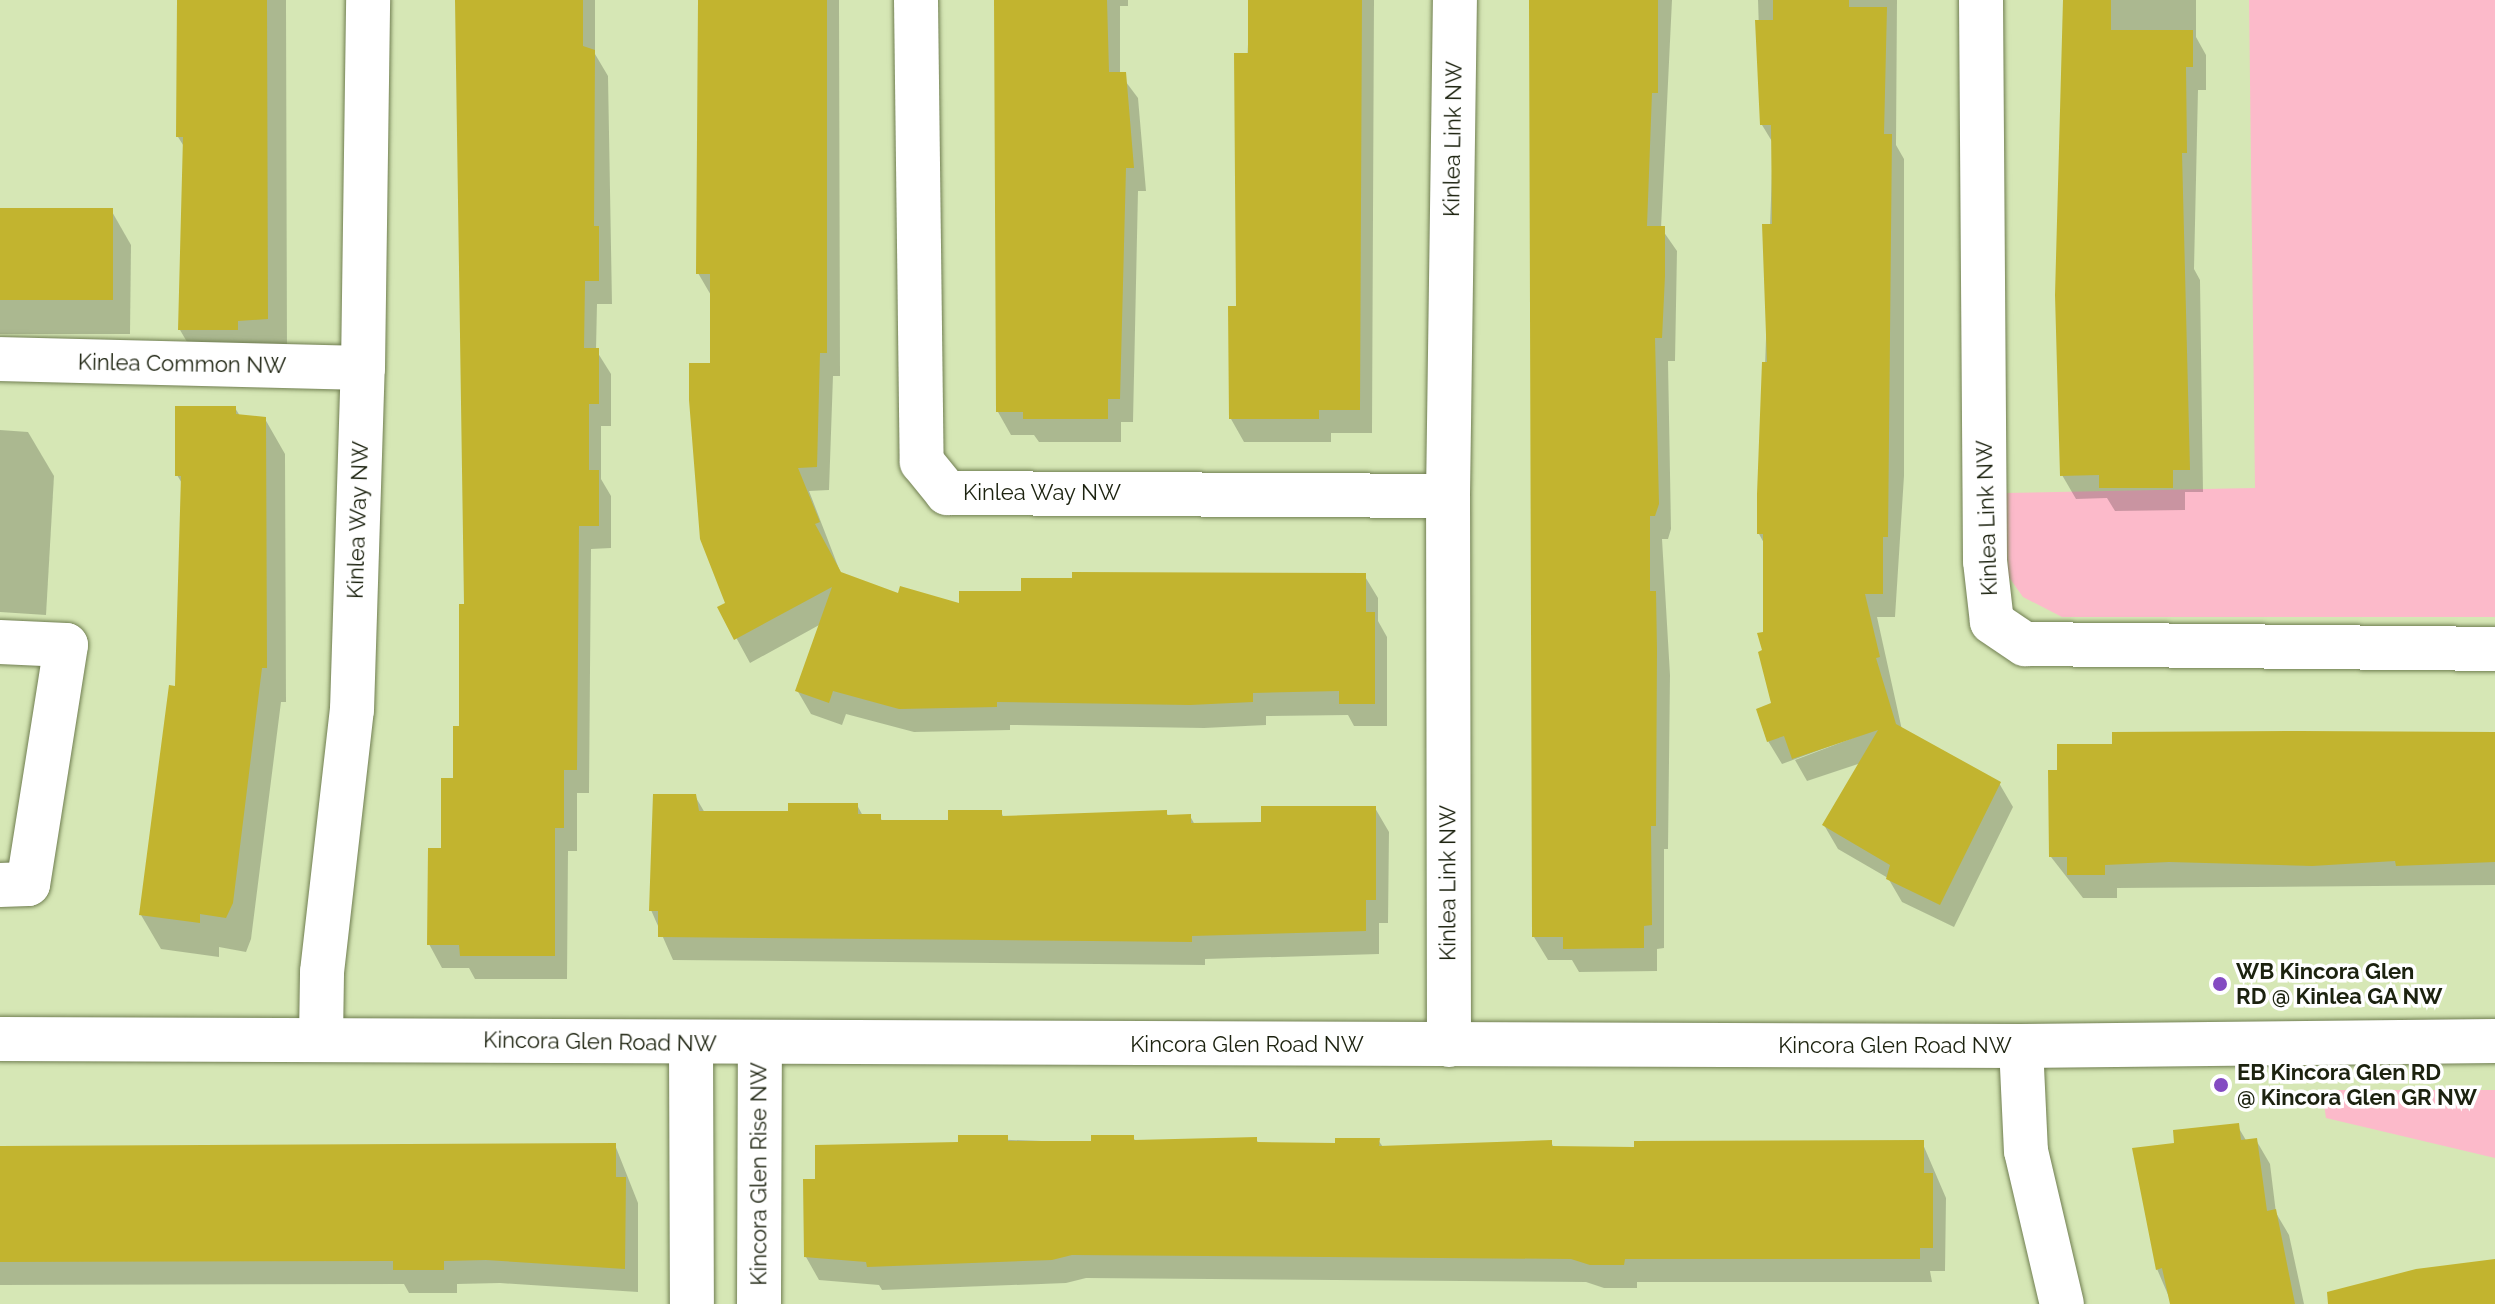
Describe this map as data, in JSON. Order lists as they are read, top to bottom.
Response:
{
  "streets": {
    "street": [
      "Kinlea Link NW",
      "Kinlea Common NW",
      "Kinlea Way NW",
      "Kincora Glen Road NW",
      "Kincora Glen Rise NW"
    ]
  },
  "crossings": [
    ["Kinlea Link NW", "Kinlea Way NW"],
    ["Kinlea Link NW", "Kincora Glen Road NW"],
    ["Kinlea Common NW", "Kinlea Way NW"],
    ["Kinlea Way NW", "Kincora Glen Road NW"],
    ["Kincora Glen Road NW", "Kincora Glen Rise NW"]
  ],
  "places": ["WB Kincora Glen RD @ Kinlea GA NW", "EB Kincora Glen RD @ Kincora Glen GR NW"]
}
